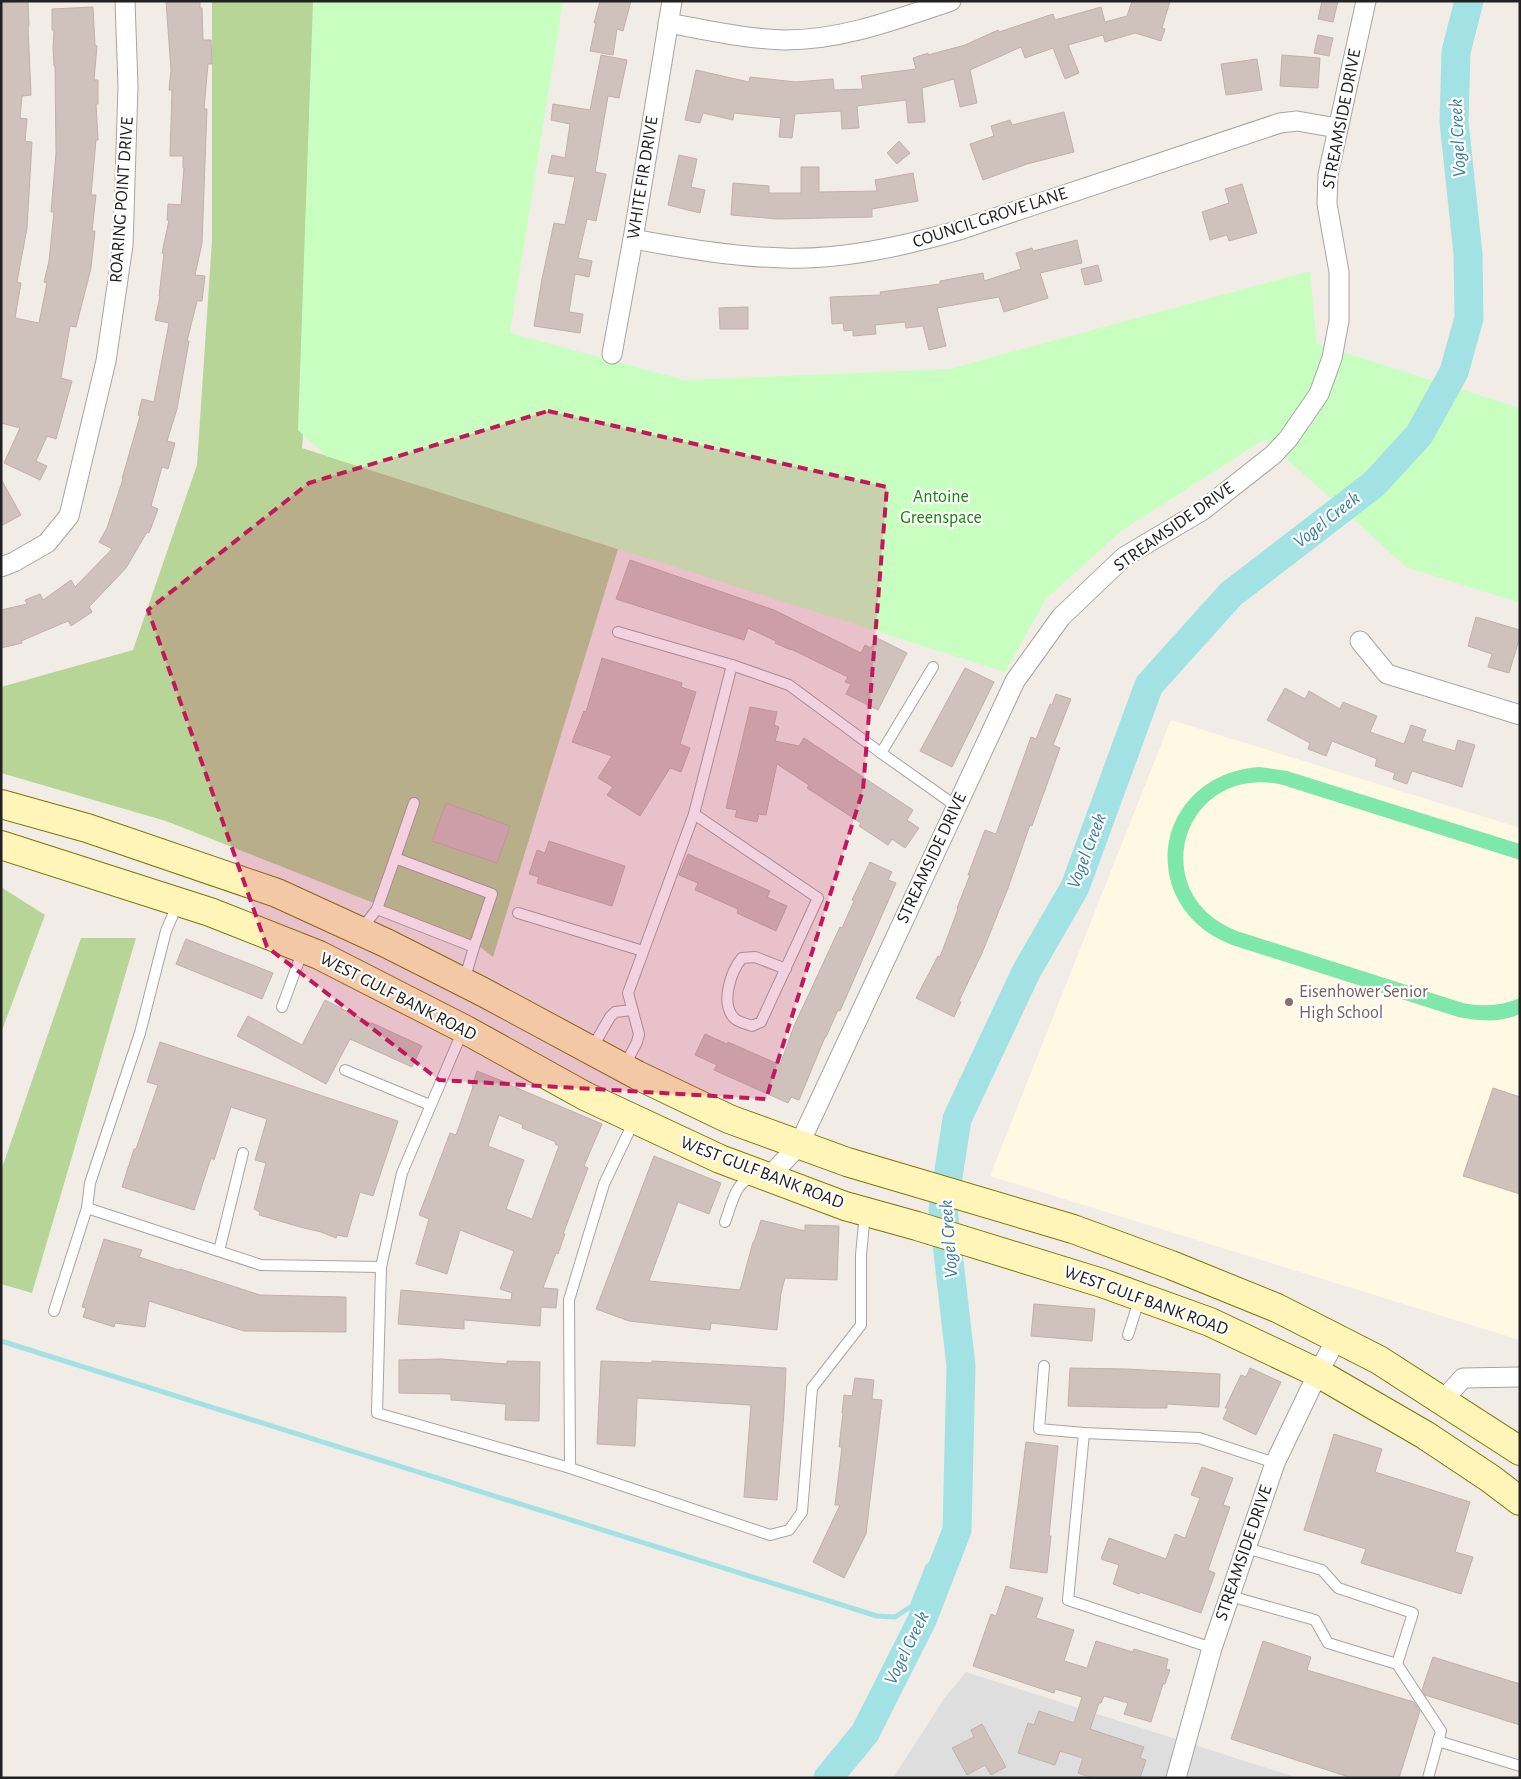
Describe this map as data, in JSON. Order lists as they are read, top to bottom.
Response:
{
  "streets": {
    "main road": ["WEST GULF BANK ROAD"],
    "street": [
      "STREAMSIDE DRIVE",
      "WHITE FIR DRIVE",
      "ROARING POINT DRIVE",
      "COUNCIL GROVE LANE"
    ]
  },
  "crossings": [
    ["STREAMSIDE DRIVE", "COUNCIL GROVE LANE"],
    ["STREAMSIDE DRIVE", "WEST GULF BANK ROAD"],
    ["WHITE FIR DRIVE", "COUNCIL GROVE LANE"]
  ],
  "water": ["Vogel Creek"],
  "parks": ["Antoine Greenspace"],
  "places": ["Eisenhower Senior High School"]
}
